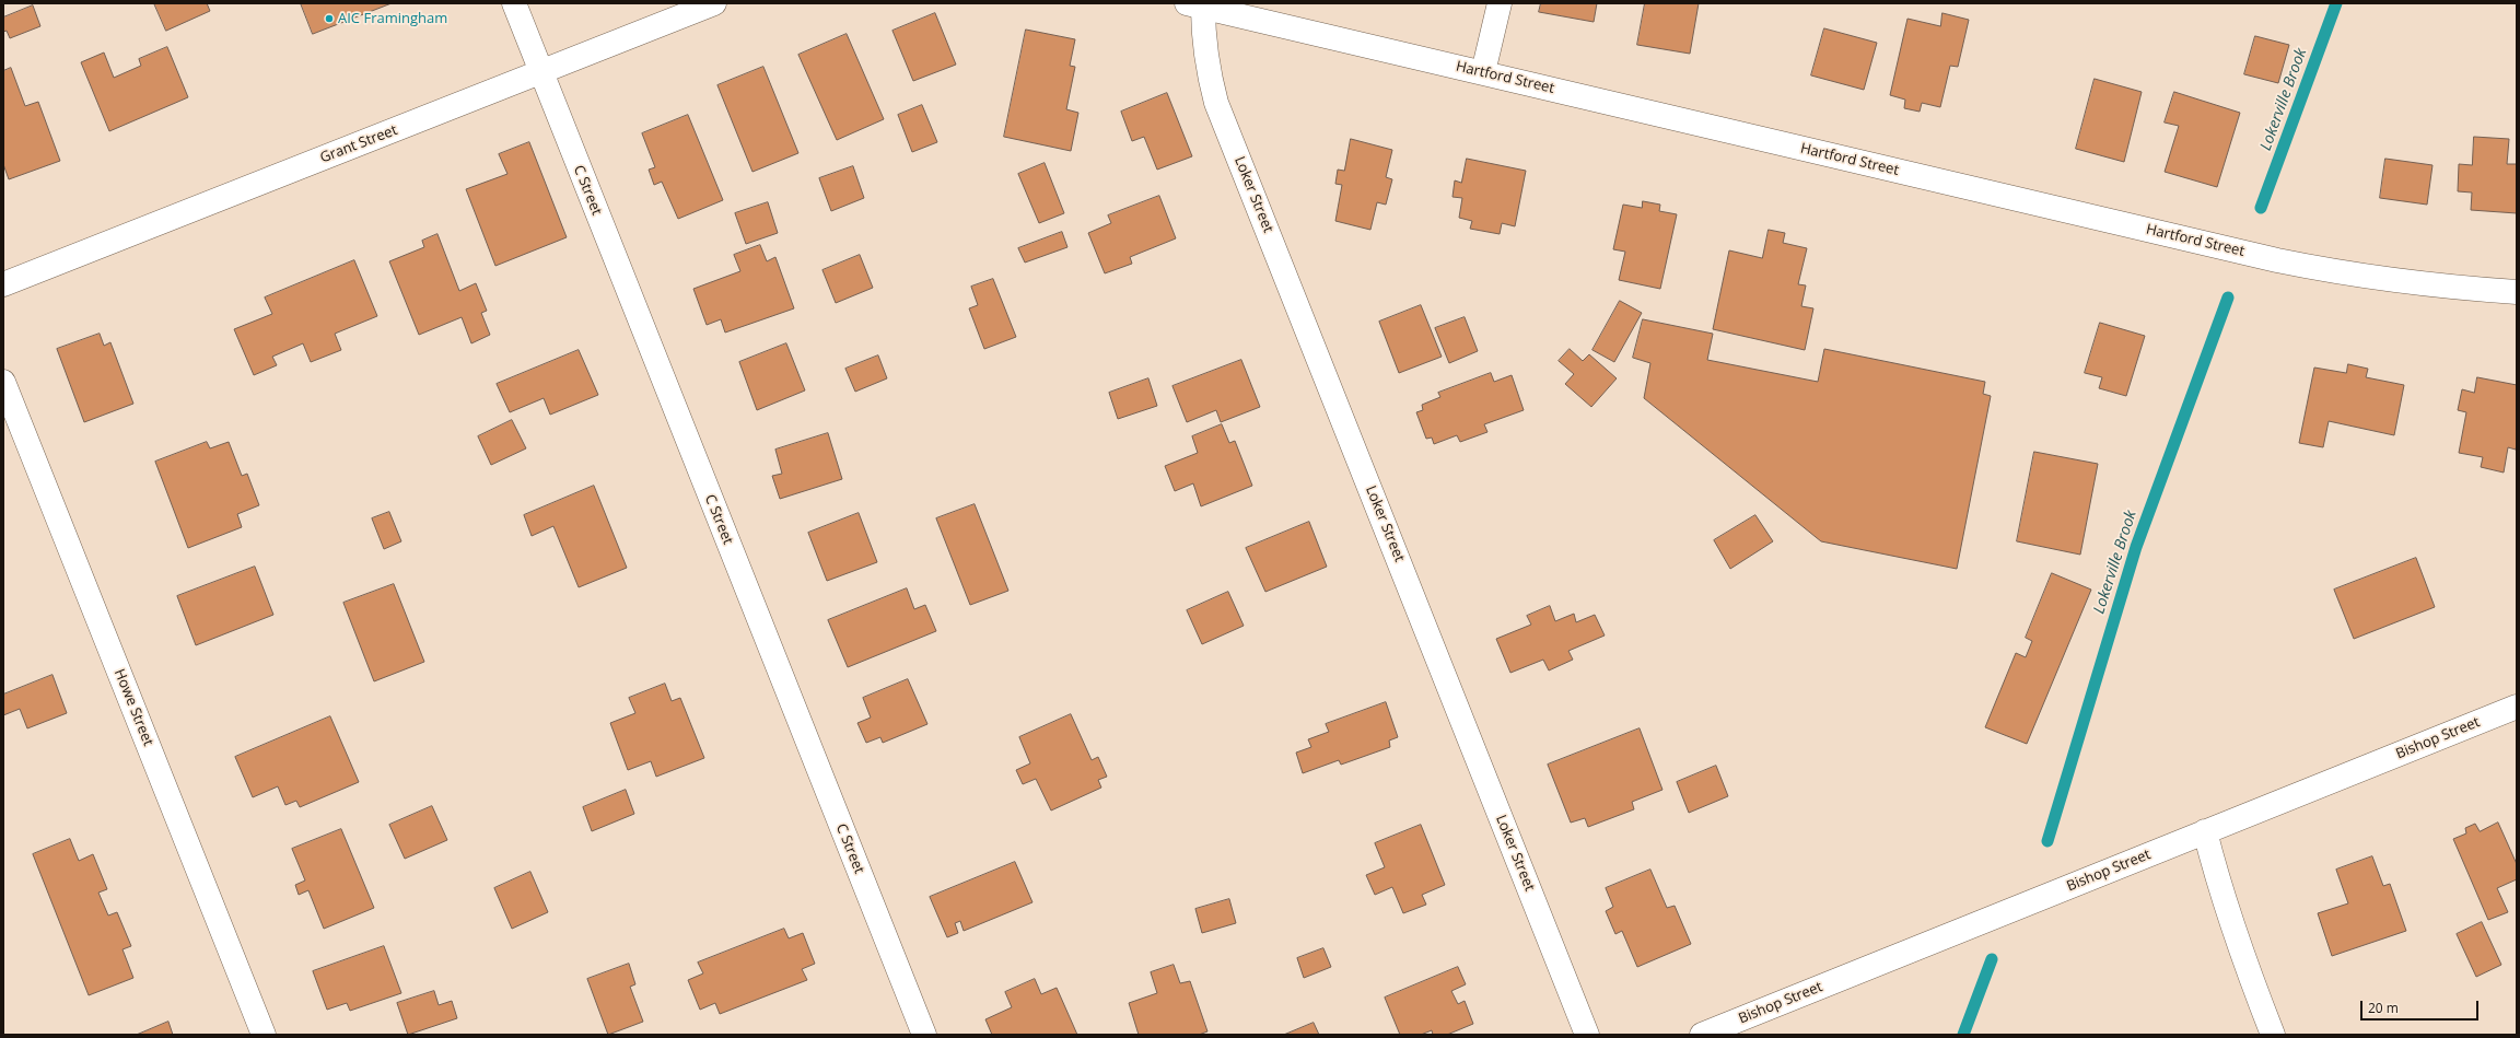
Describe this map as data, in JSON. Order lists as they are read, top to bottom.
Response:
{
  "streets": {
    "street": [
      "Hartford Street",
      "Grant Street",
      "C Street",
      "Loker Street",
      "Howe Street",
      "Bishop Street"
    ]
  },
  "crossings": [
    ["Hartford Street", "Loker Street"],
    ["Grant Street", "C Street"]
  ],
  "water": ["Lokerville Brook"],
  "places": ["AIC Framingham"],
  "scale_bar": "20 m"
}
